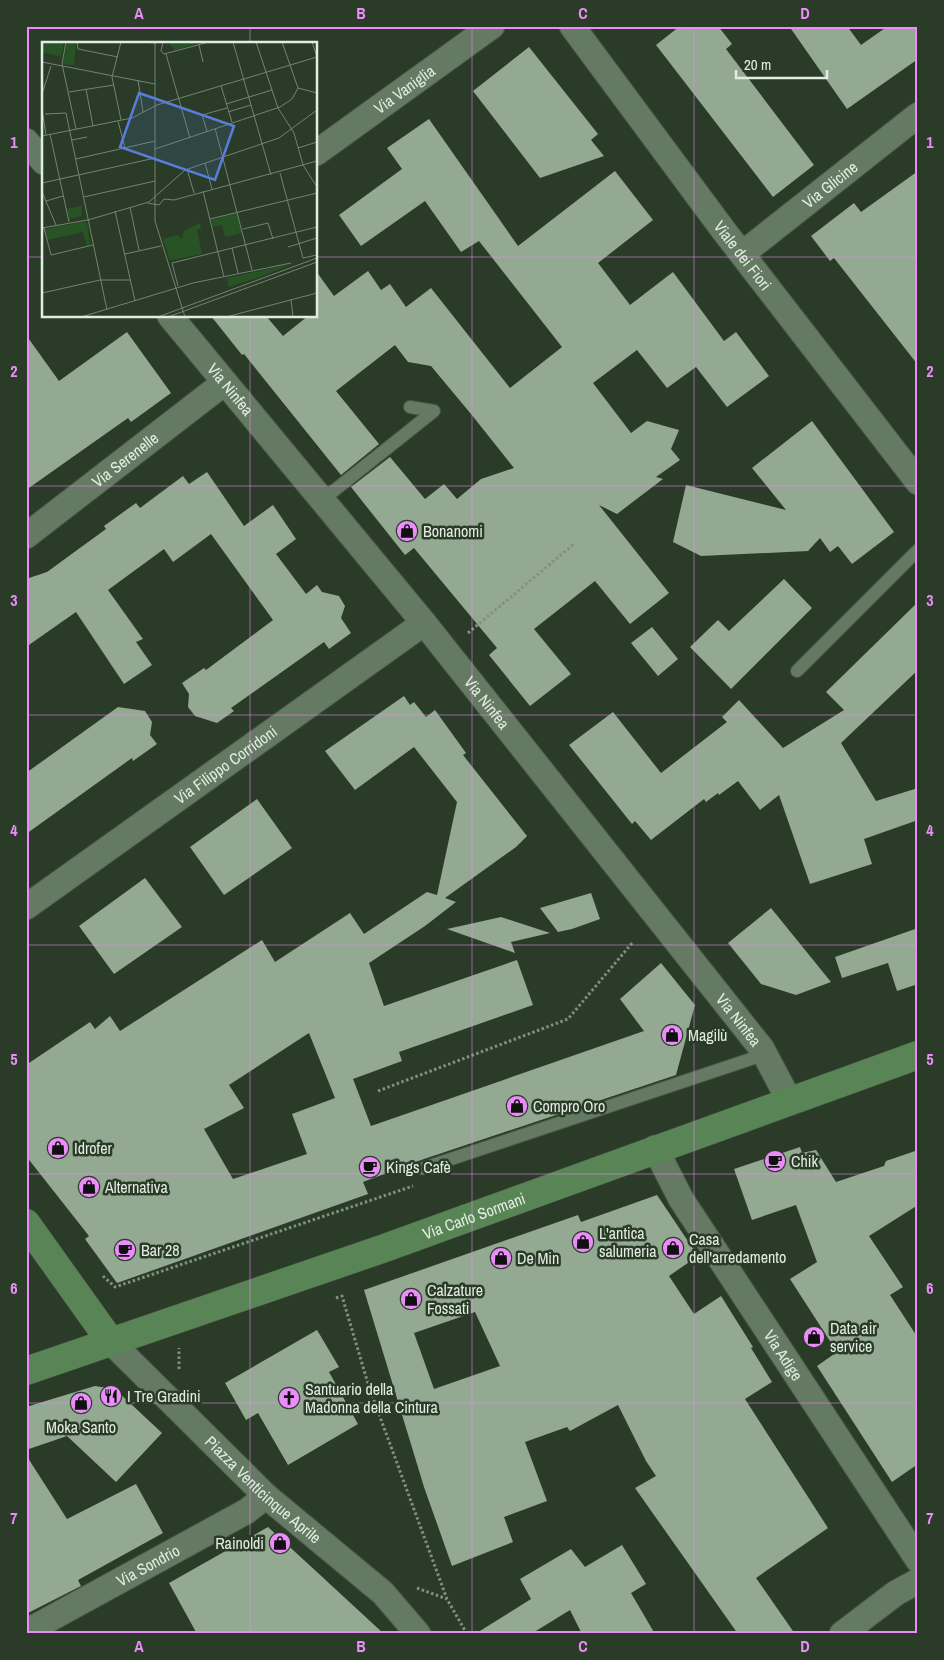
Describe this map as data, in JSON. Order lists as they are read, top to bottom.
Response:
{
  "streets": {
    "main road": ["Via Carlo Sormani"],
    "street": [
      "Via Vaniglia",
      "Via Glicine",
      "Viale dei Fiori",
      "Via Ninfea",
      "Via Serenelle",
      "Via Filippo Corridoni",
      "Via Adige",
      "Piazza Venticinque Aprile",
      "Via Sondrio"
    ]
  },
  "crossings": [
    ["Via Glicine", "Viale dei Fiori"],
    ["Via Ninfea", "Via Serenelle"],
    ["Via Ninfea", "Via Filippo Corridoni"],
    ["Via Ninfea", "Via Carlo Sormani"],
    ["Via Carlo Sormani", "Via Adige"],
    ["Via Carlo Sormani", "Piazza Venticinque Aprile"],
    ["Piazza Venticinque Aprile", "Via Sondrio"]
  ],
  "places": {
    "shop": [
      "Bonanomi",
      "Magilù",
      "Compro Oro",
      "Idrofer",
      "Alternativa",
      "L'antica salumeria",
      "Casa dell'arredamento",
      "De Min",
      "Calzature Fossati",
      "Data air service",
      "Moka Santo",
      "Rainoldi"
    ],
    "cafe": ["Chik", "Kings Cafè", "Bar 28"],
    "restaurant": ["I Tre Gradini"],
    "church": ["Santuario della Madonna della Cintura"]
  },
  "scale_bar": "20 m",
  "grid": {
    "columns": [
      "A",
      "B",
      "C",
      "D"
    ],
    "rows": [
      "1",
      "2",
      "3",
      "4",
      "5",
      "6",
      "7"
    ]
  }
}
